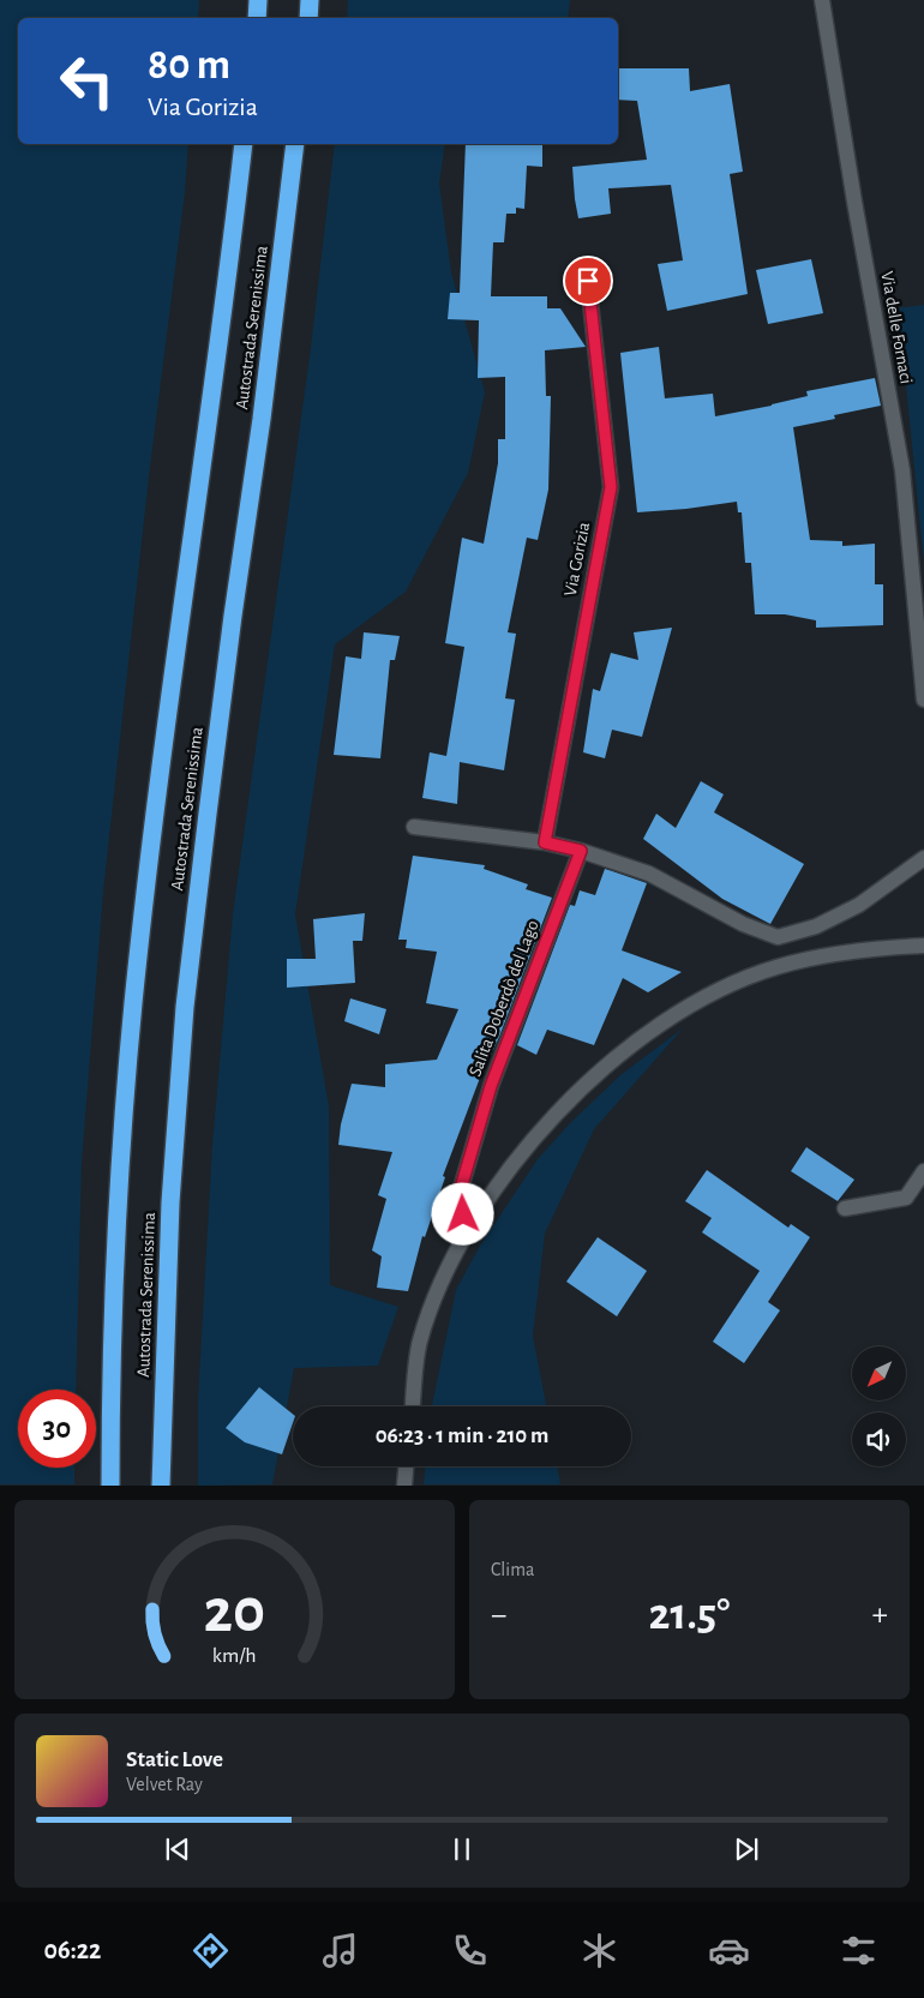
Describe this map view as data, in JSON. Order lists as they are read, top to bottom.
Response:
{
  "streets": {
    "highway": ["Autostrada Serenissima"],
    "street": ["Via delle Fornaci", "Via Gorizia", "Salita Doberdò del Lago"]
  },
  "north": "bottom left",
  "page": {
    "turn": ["80 m", "Via Gorizia"],
    "limit": "30",
    "trip": "06:23 · 1 min · 210 m",
    "tile": "Clima",
    "heat": ["−", "21.5°", "+"],
    "song": ["Static Love", "Velvet Ray"],
    "tabs": "06:22",
    "gauge": ["20", "km/h"]
  }
}
